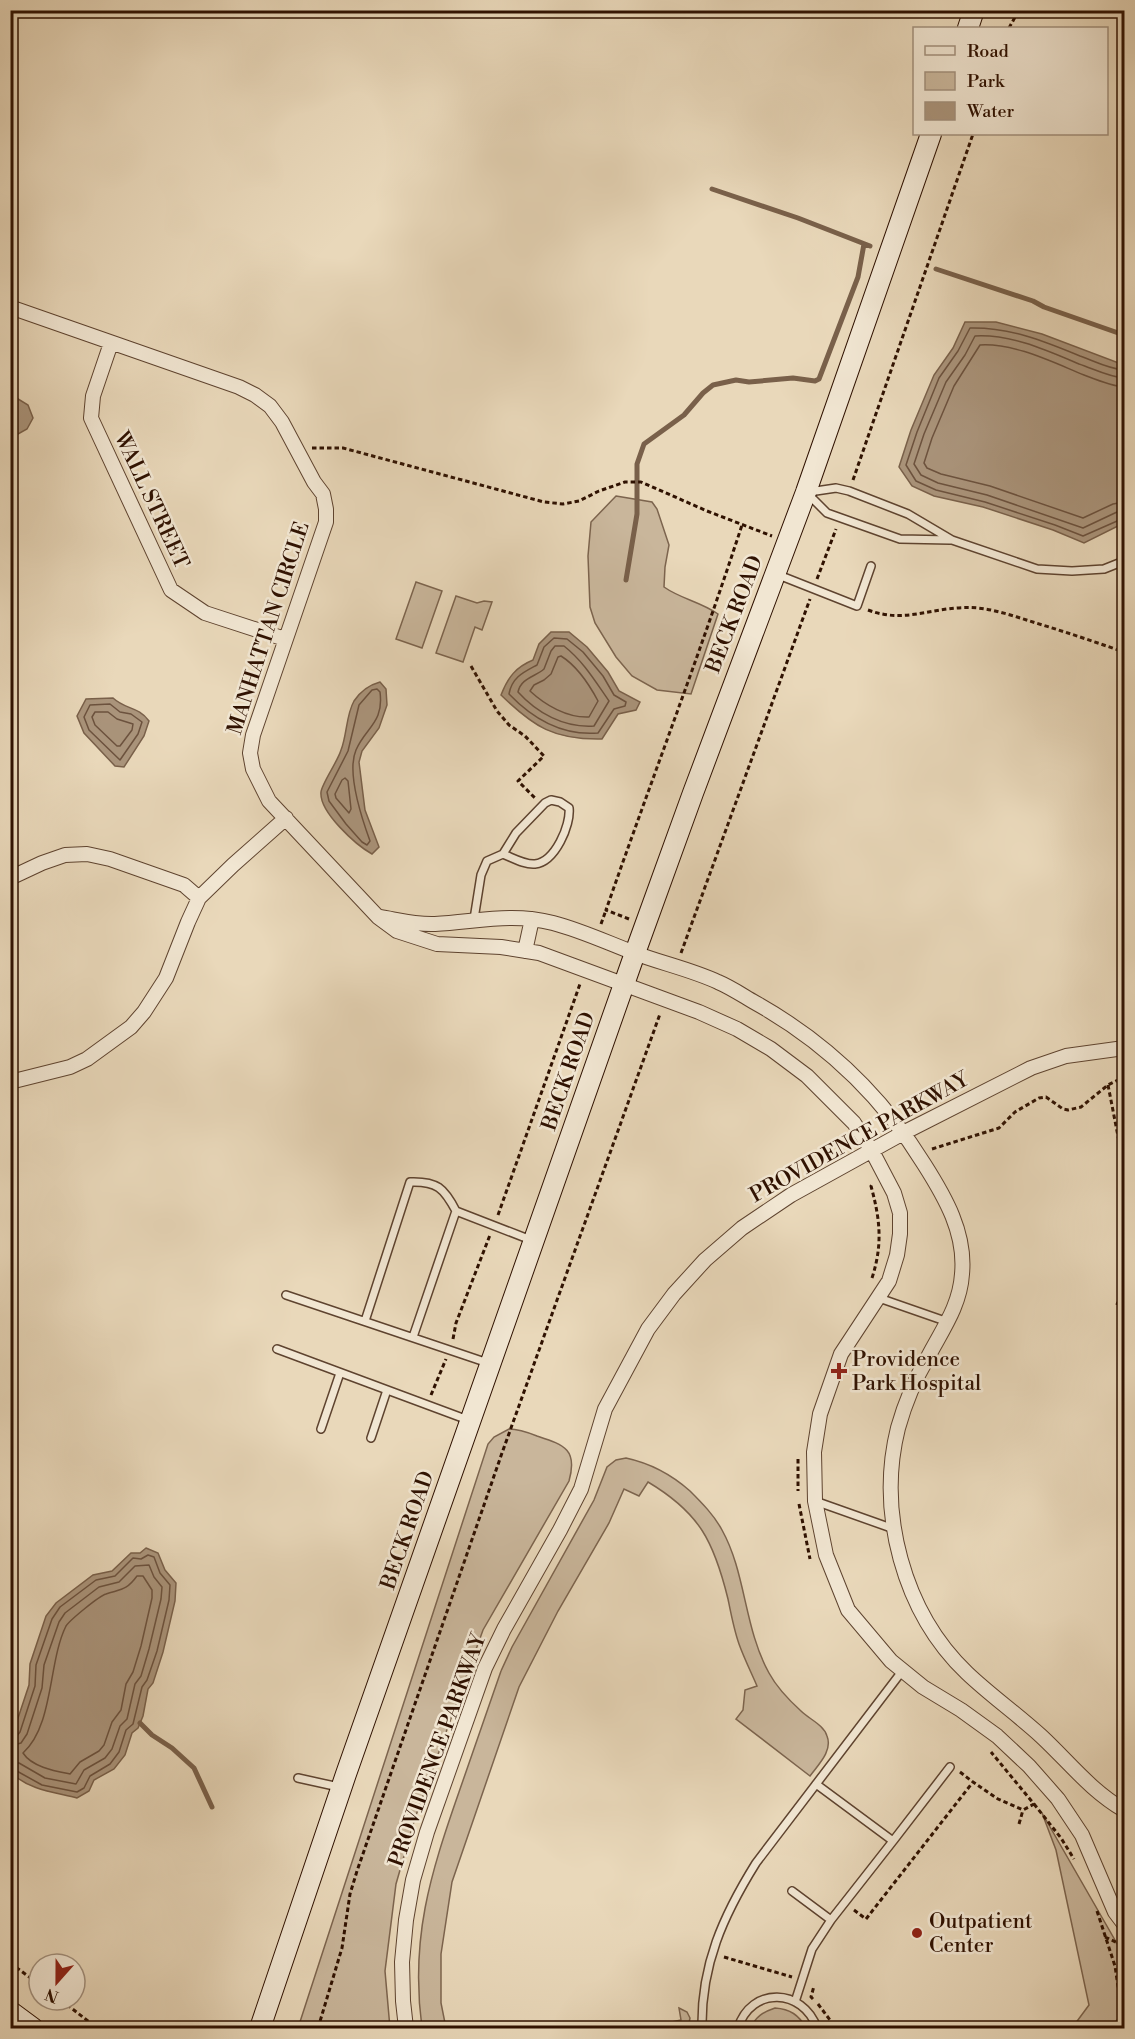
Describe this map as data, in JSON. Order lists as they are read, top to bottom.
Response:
{
  "streets": {
    "main road": ["BECK ROAD"],
    "street": ["WALL STREET", "MANHATTAN CIRCLE", "PROVIDENCE PARKWAY"]
  },
  "crossings": [
    ["WALL STREET", "MANHATTAN CIRCLE"],
    ["BECK ROAD", "MANHATTAN CIRCLE"],
    ["MANHATTAN CIRCLE", "PROVIDENCE PARKWAY"]
  ],
  "places": {
    "health": ["Providence Park Hospital"],
    "other": ["Outpatient Center"]
  },
  "legend": ["Road", "Park", "Water"],
  "north": "bottom"
}
